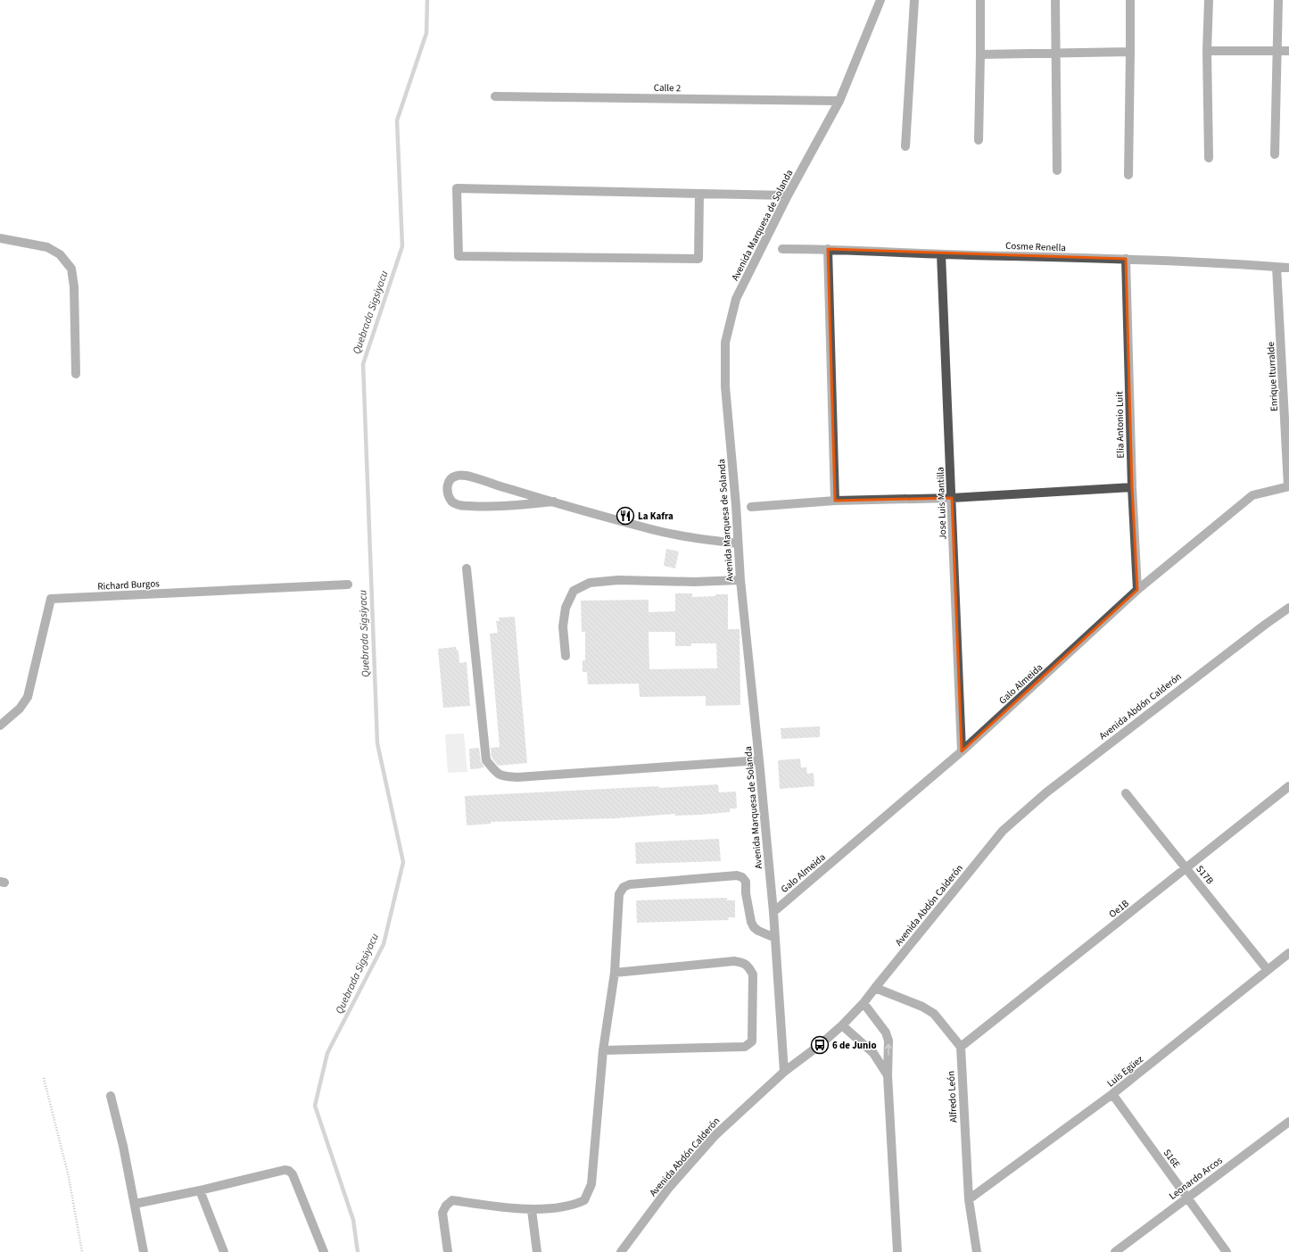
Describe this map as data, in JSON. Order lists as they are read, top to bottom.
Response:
{
  "streets": {
    "street": [
      "Calle 2",
      "Avenida Marquesa de Solanda",
      "Cosme Renella",
      "Enrique Iturralde",
      "Elia Antonio Luit",
      "Jose Luis Mantilla",
      "Richard Burgos",
      "Galo Almeida",
      "Avenida Abdón Calderón",
      "S17B",
      "Oe1B",
      "Luis Egüez",
      "Alfredo León",
      "S16E",
      "Leonardo Arcos"
    ]
  },
  "crossings": [
    ["Calle 2", "Avenida Marquesa de Solanda"],
    ["Avenida Marquesa de Solanda", "Galo Almeida"],
    ["Avenida Marquesa de Solanda", "Avenida Abdón Calderón"],
    ["Cosme Renella", "Enrique Iturralde"],
    ["Cosme Renella", "Elia Antonio Luit"],
    ["Cosme Renella", "Jose Luis Mantilla"],
    ["Enrique Iturralde", "Galo Almeida"],
    ["Elia Antonio Luit", "Galo Almeida"],
    ["Jose Luis Mantilla", "Galo Almeida"],
    ["S17B", "Oe1B"],
    ["S17B", "Luis Egüez"],
    ["Oe1B", "Alfredo León"],
    ["Luis Egüez", "Alfredo León"],
    ["Luis Egüez", "S16E"],
    ["S16E", "Leonardo Arcos"]
  ],
  "water": ["Quebrada Sigsiyacu"],
  "places": {
    "restaurant": ["La Kafra"],
    "bus stop": ["6 de Junio"]
  }
}
